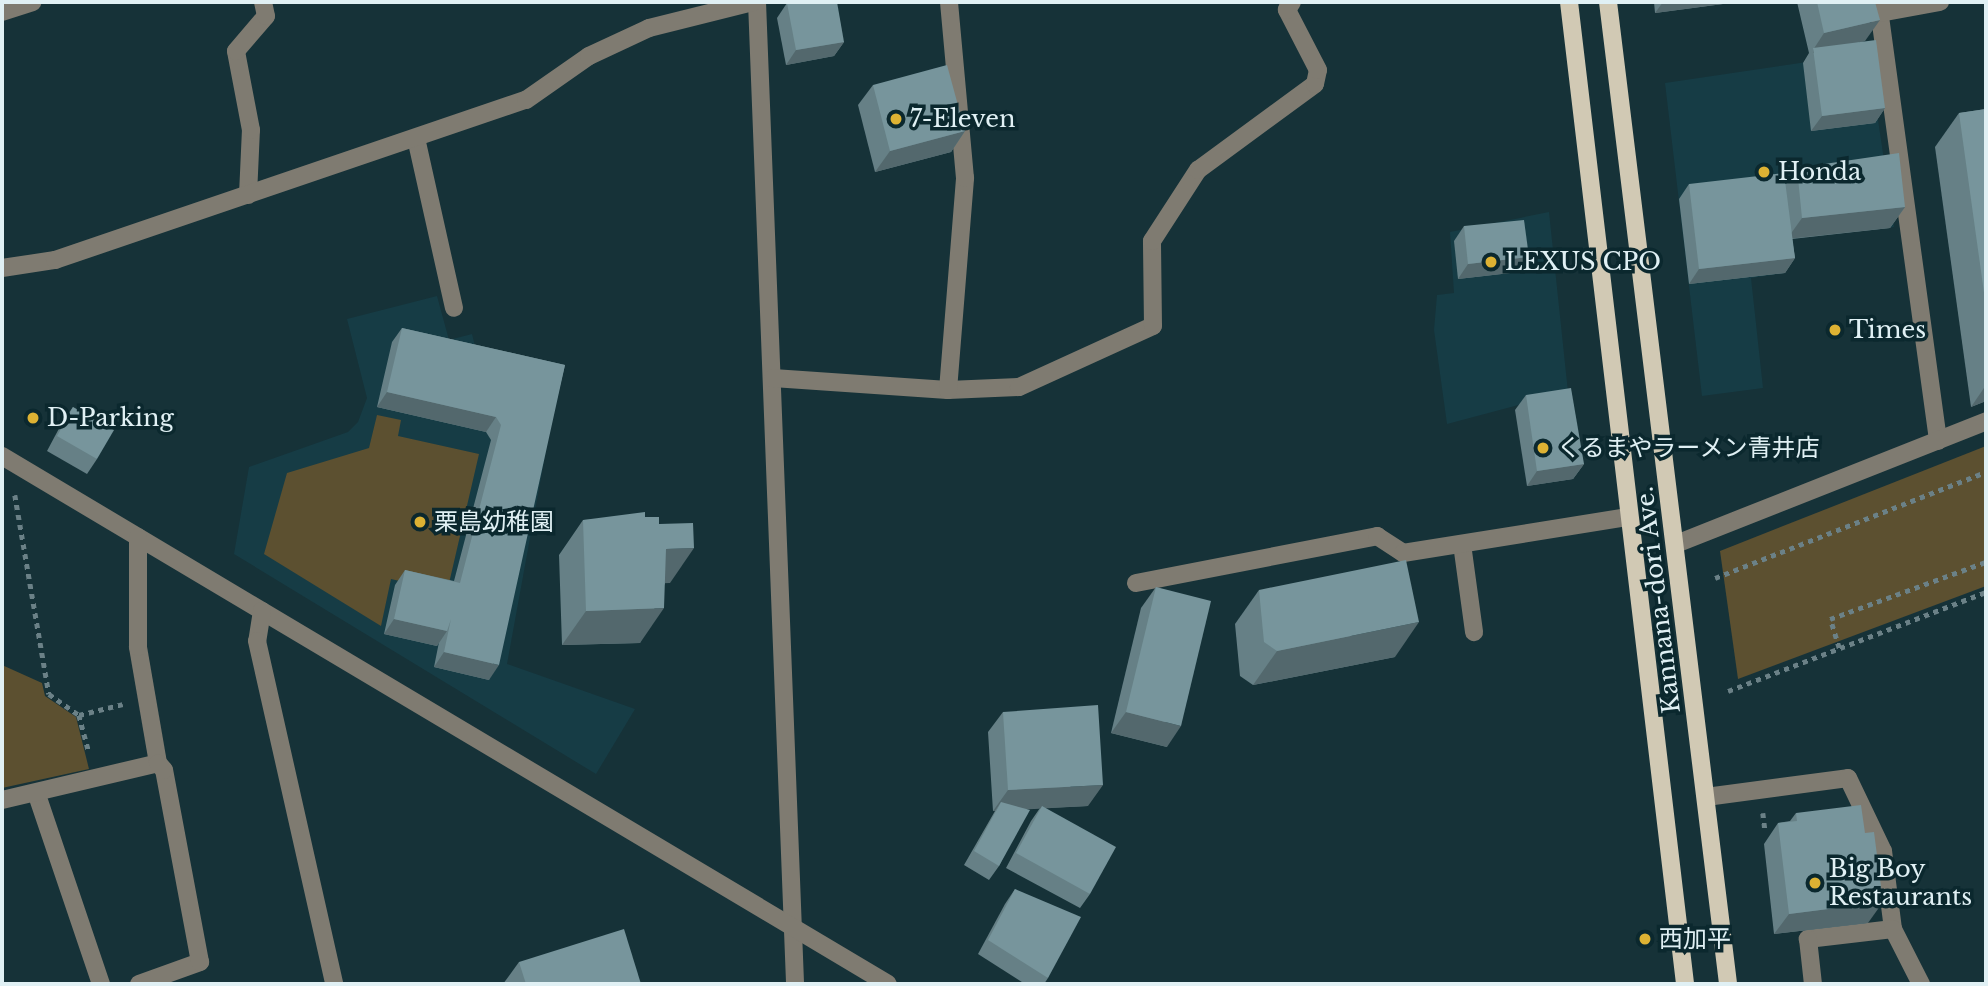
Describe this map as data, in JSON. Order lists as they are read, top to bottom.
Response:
{
  "streets": {
    "main road": ["Kannana-dori Ave."]
  },
  "places": [
    "7-Eleven",
    "Honda",
    "LEXUS CPO",
    "Times",
    "D-Parking",
    "くるまやラーメン青井店",
    "栗島幼稚園",
    "Big Boy Restaurants",
    "西加平"
  ]
}
